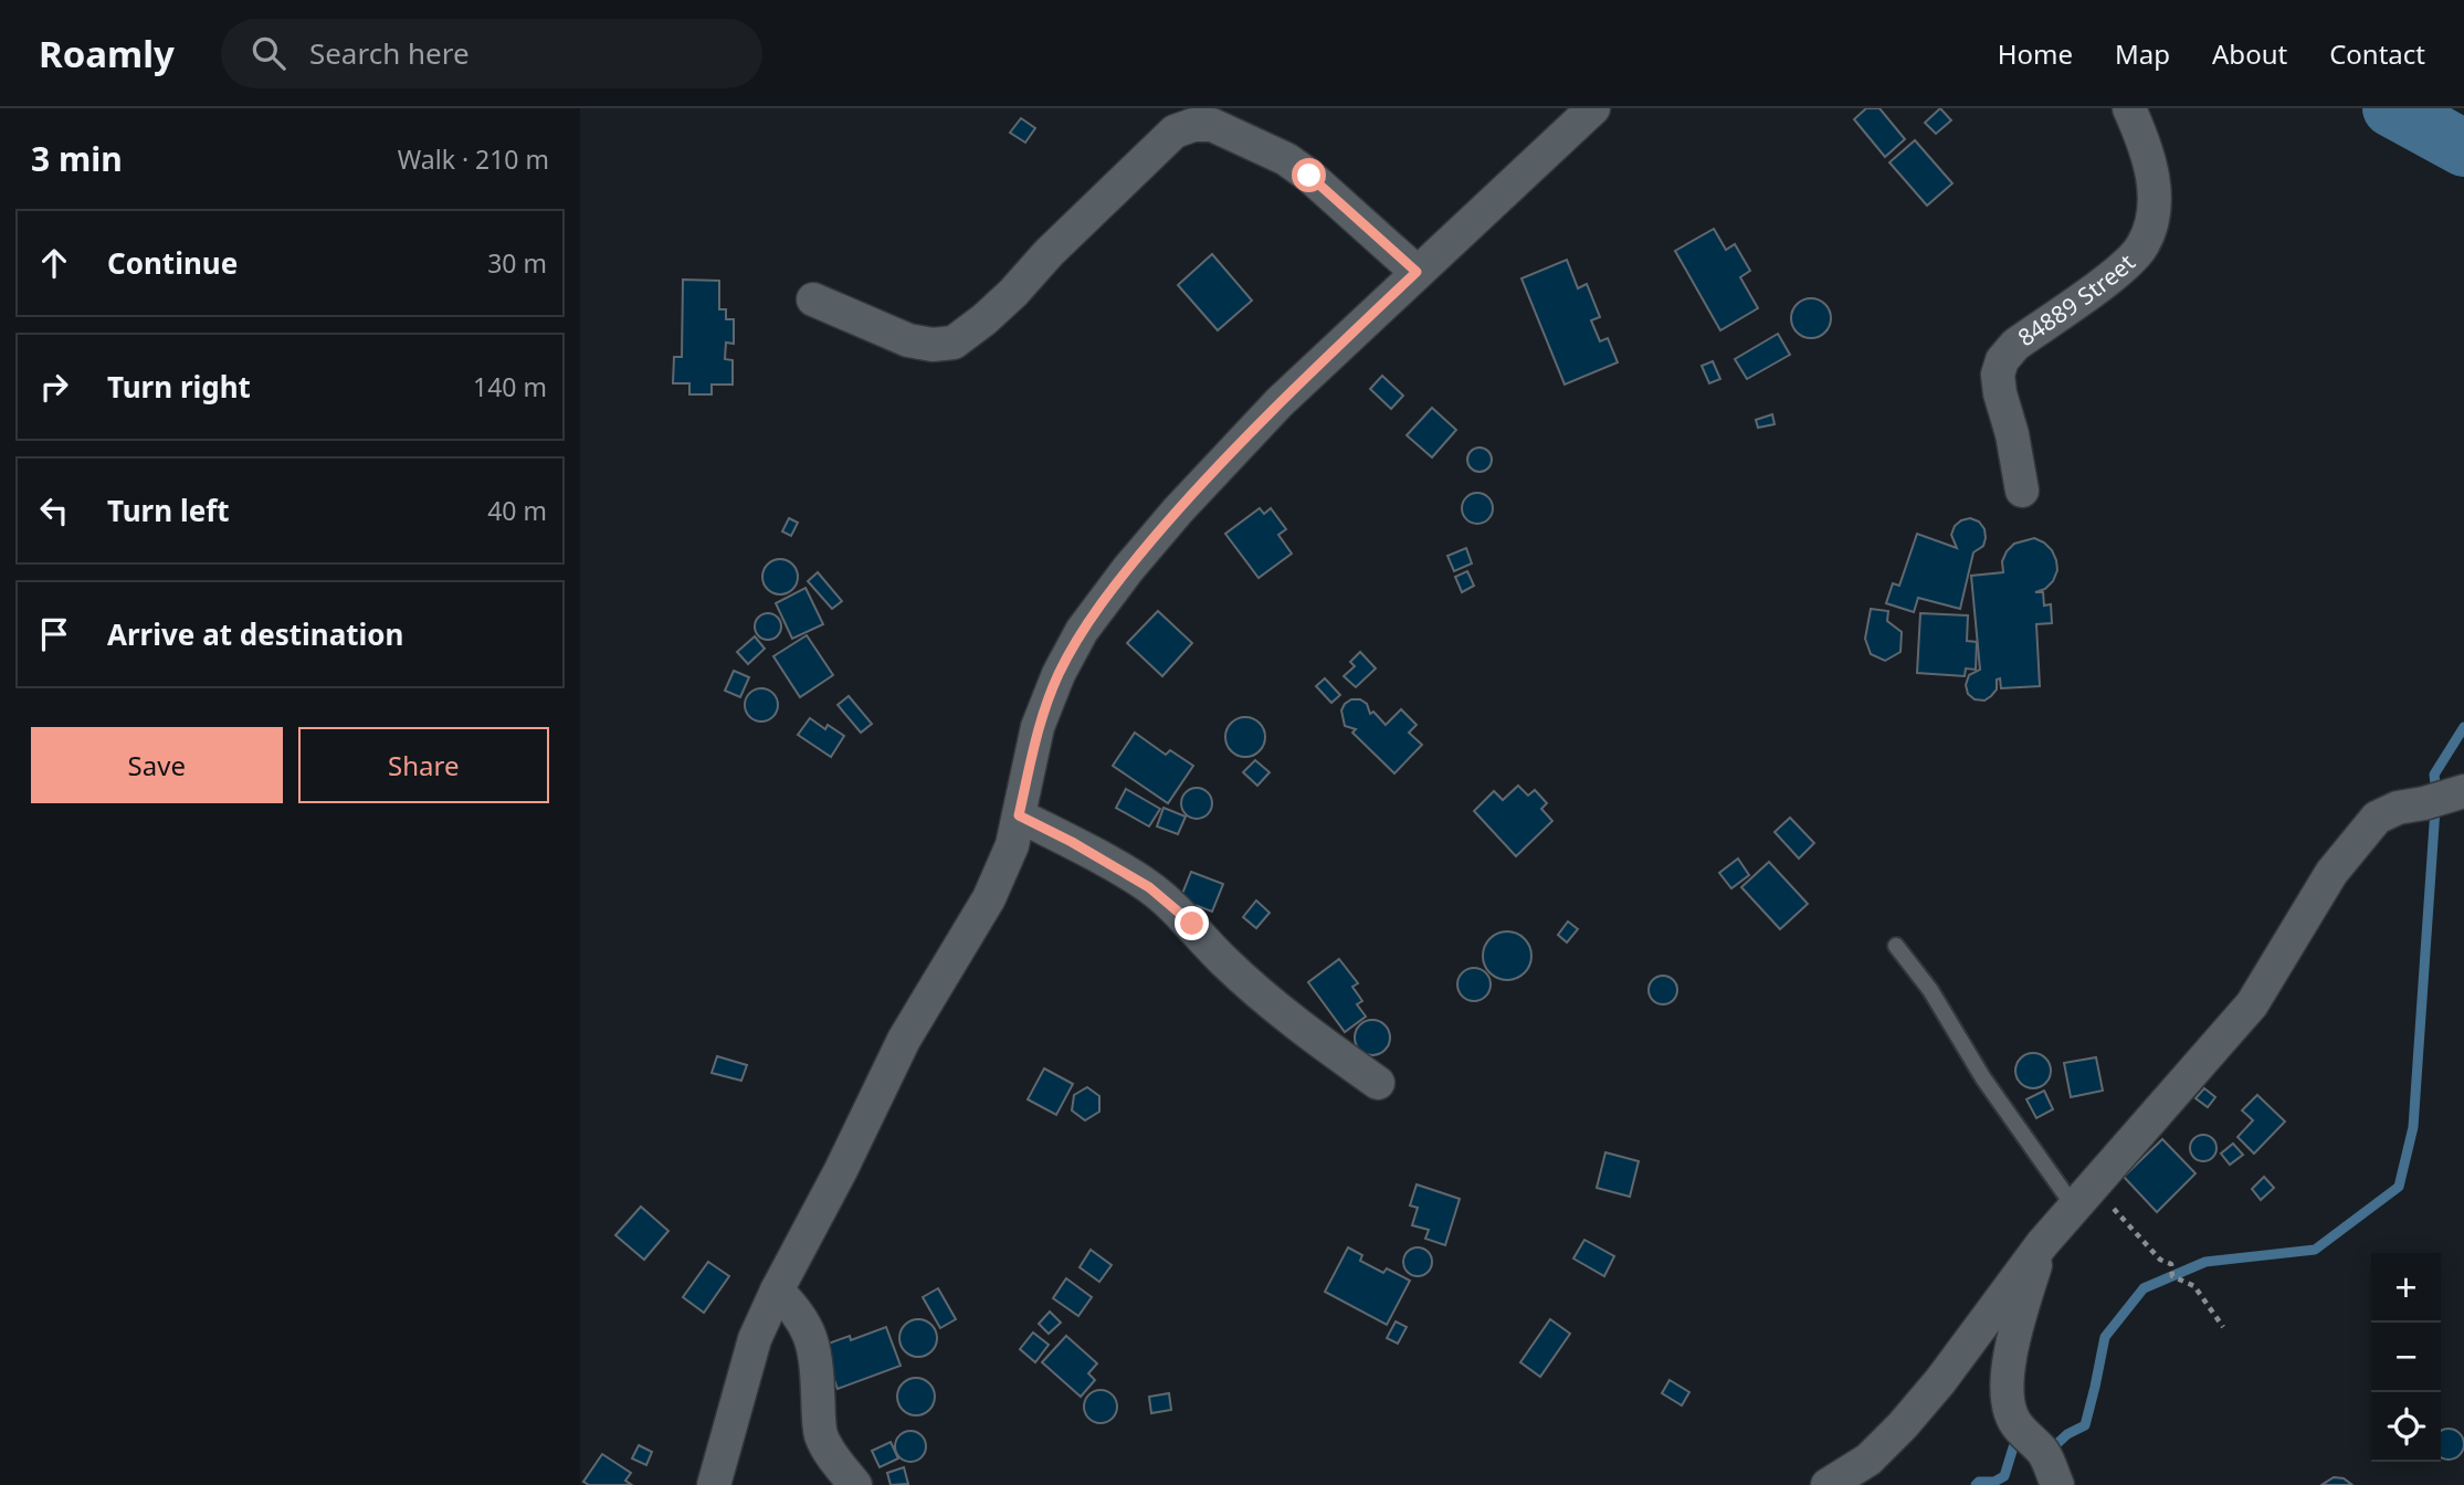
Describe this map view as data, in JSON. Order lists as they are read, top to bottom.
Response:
{
  "streets": {
    "street": ["84889 Street"]
  },
  "page": {
    "header": "Roamly",
    "search": "Search here",
    "nav": [
      "Home",
      "Map",
      "About",
      "Contact"
    ],
    "heading": ["3 min", "Walk · 210 m"],
    "list": [
      ["Continue", "30 m"],
      ["Turn right", "140 m"],
      ["Turn left", "40 m"],
      "Arrive at destination"
    ],
    "buttons": ["Save", "Share"],
    "map_buttons": ["+", "−"]
  }
}
